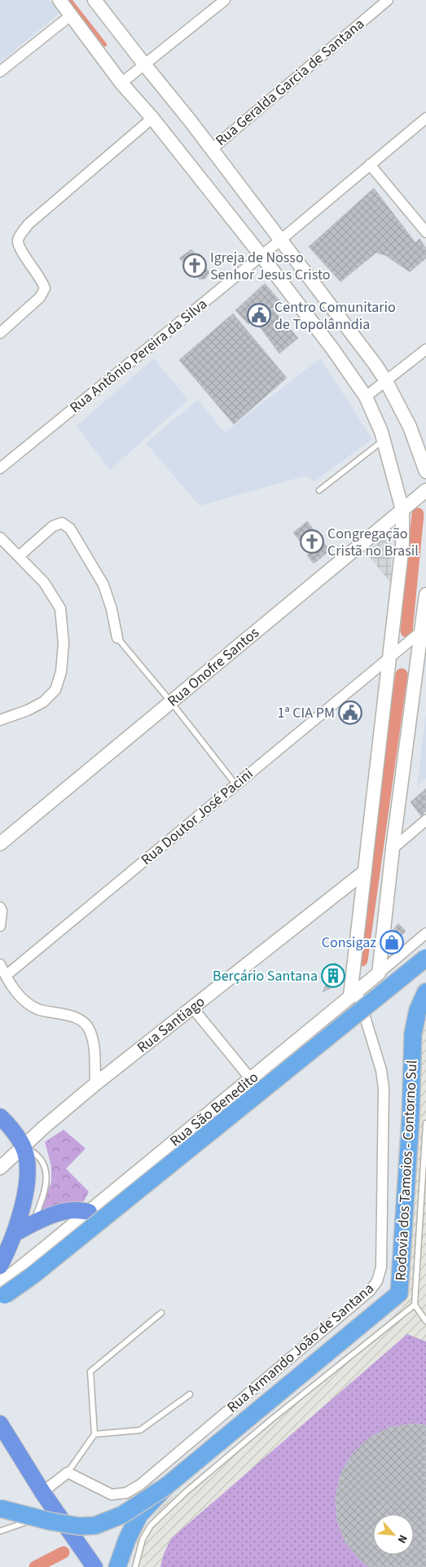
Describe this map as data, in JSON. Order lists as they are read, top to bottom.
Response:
{
  "streets": {
    "highway": ["Rodovia dos Tamoios - Contorno Sul"],
    "street": [
      "Rua Geralda Garcia de Santana",
      "Rua Antônio Pereira da Silva",
      "Rua Onofre Santos",
      "Rua Doutor José Pacini",
      "Rua Santiago",
      "Rua São Benedito",
      "Rua Armando João de Santana"
    ]
  },
  "crossings": [
    ["Rua São Benedito", "Rua Armando João de Santana"]
  ],
  "places": {
    "church": ["Igreja de Nosso Senhor Jesus Cristo", "Congregação Cristã no Brasil"],
    "public building": ["Centro Comunitario de Topolânndia", "1ª CIA PM"],
    "shop": ["Consigaz"],
    "building": ["Berçário Santana"]
  },
  "north": "bottom right"
}
